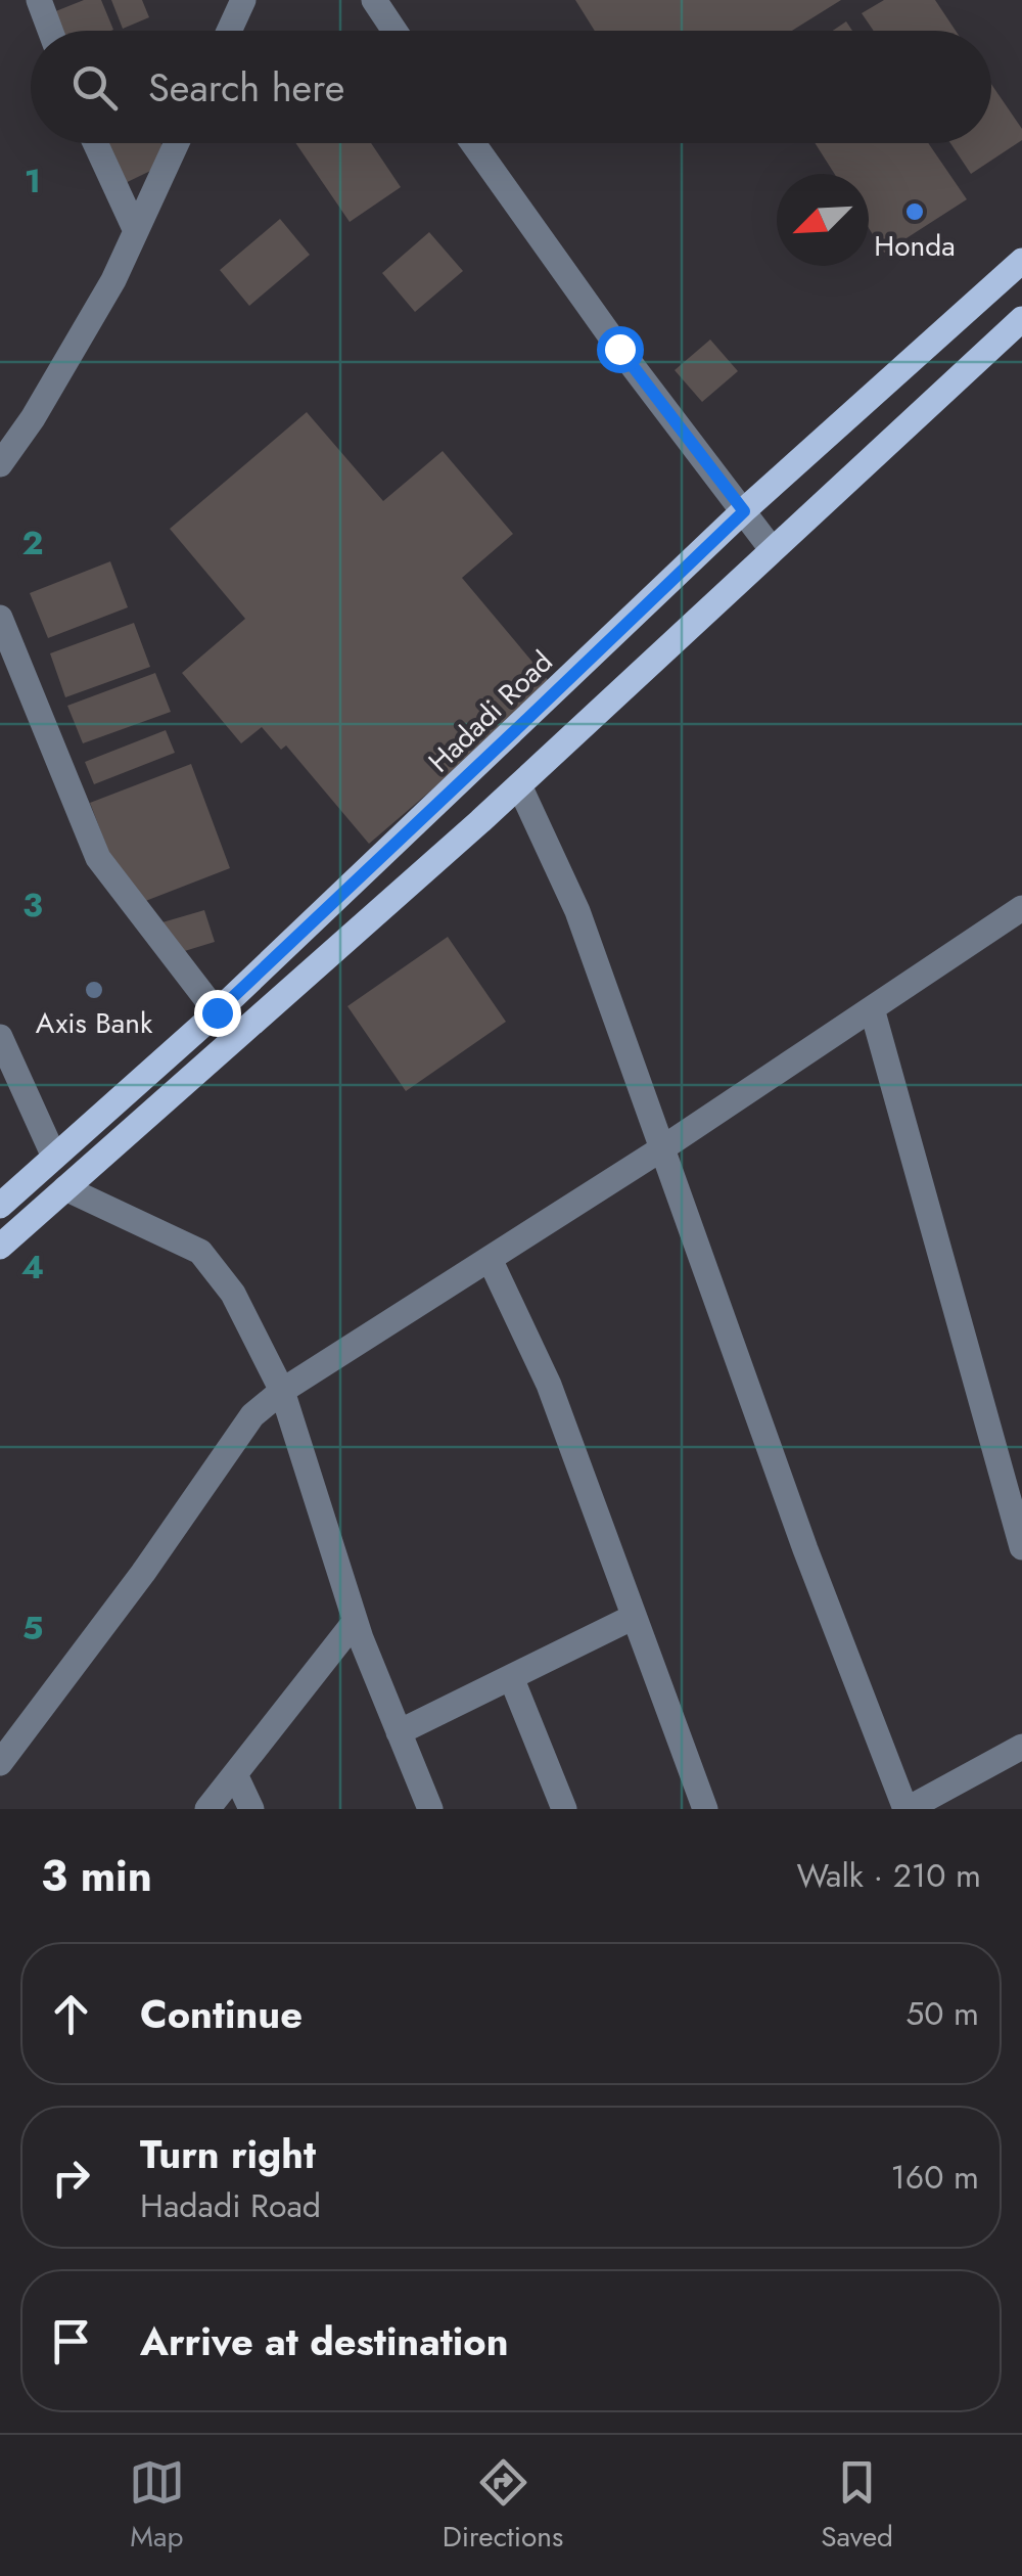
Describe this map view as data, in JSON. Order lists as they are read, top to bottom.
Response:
{
  "streets": {
    "main road": ["Hadadi Road"]
  },
  "places": ["Honda", "Axis Bank"],
  "north": "bottom left",
  "page": {
    "search": "Search here",
    "heading": ["3 min", "Walk · 210 m"],
    "list": [
      ["Continue", "50 m"],
      ["Turn right", "Hadadi Road", "160 m"],
      "Arrive at destination"
    ],
    "nav": ["Map", "Directions", "Saved"]
  },
  "grid": {
    "rows": [
      "1",
      "2",
      "3",
      "4",
      "5"
    ]
  }
}
